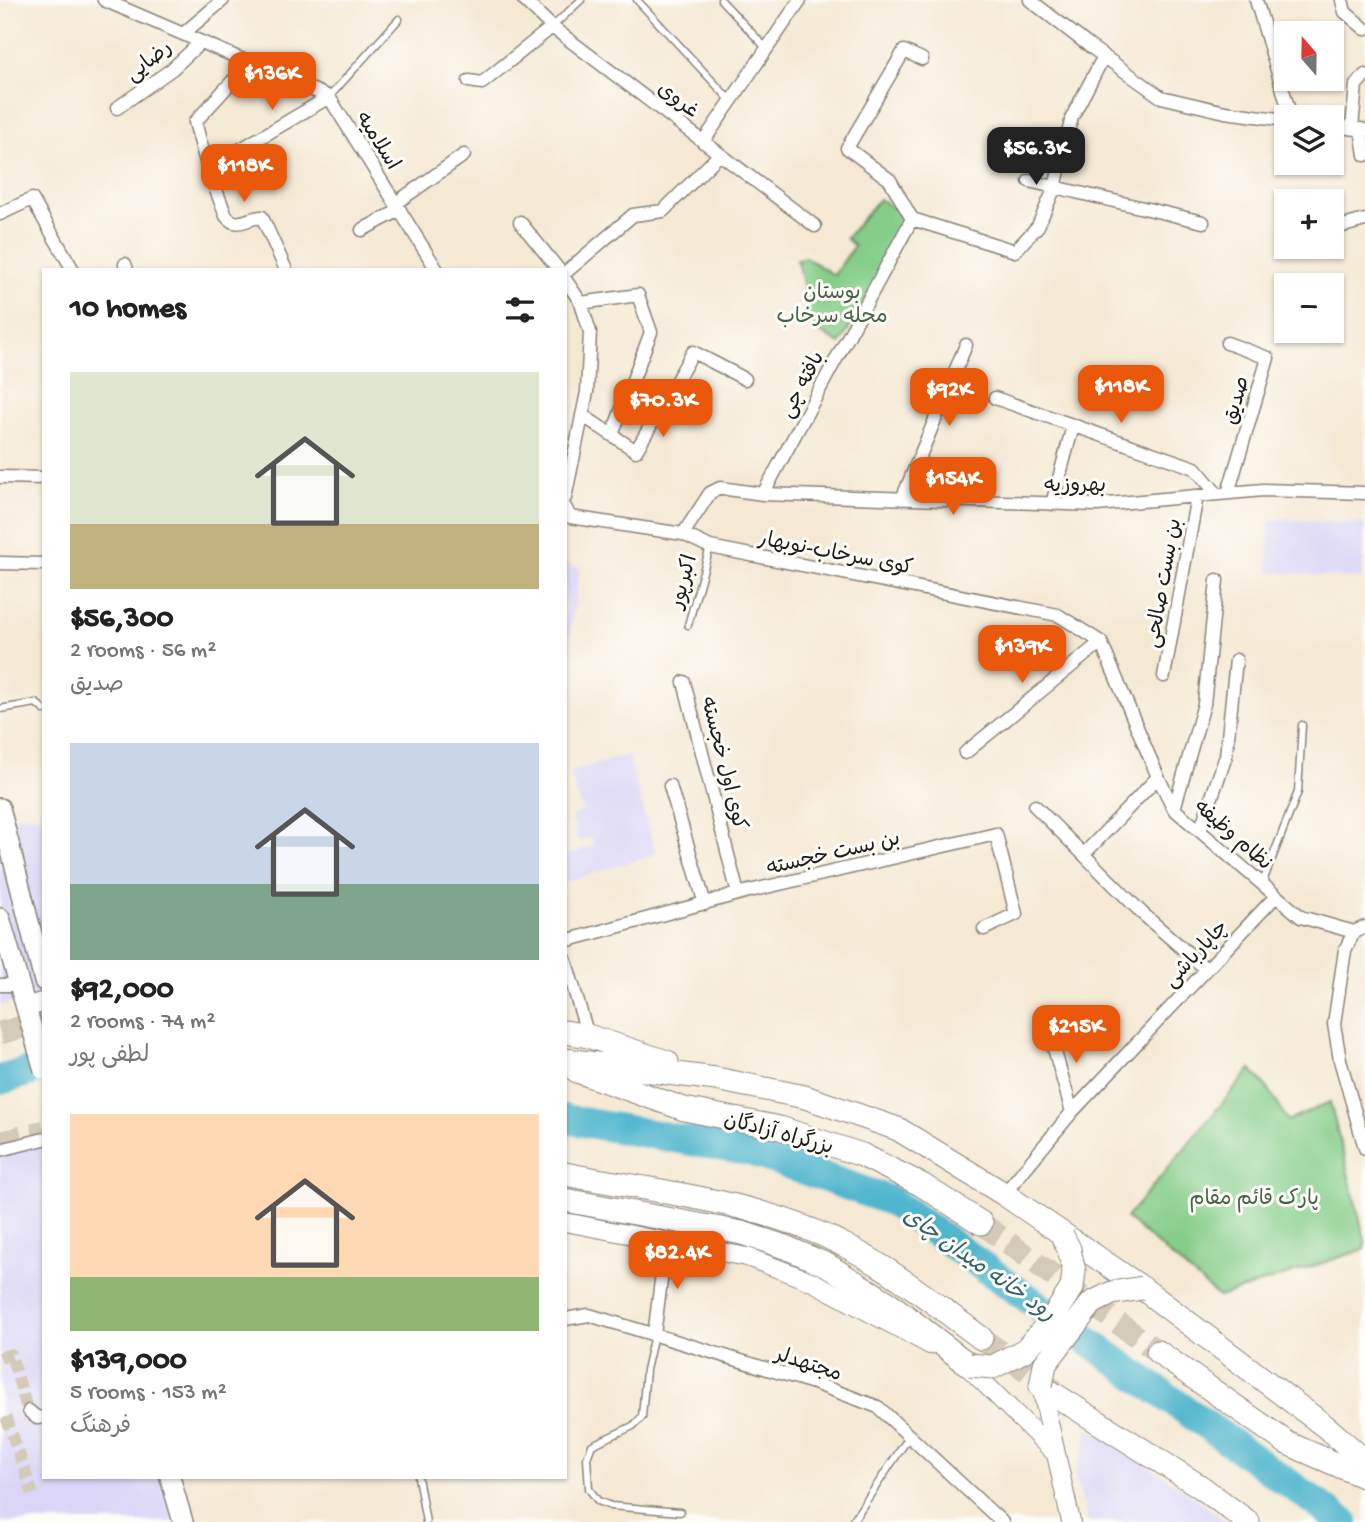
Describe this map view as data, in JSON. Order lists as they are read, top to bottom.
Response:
{
  "streets": {
    "highway": ["بزرگراه آزادگان"],
    "street": [
      "رضایی",
      "غروی",
      "اسلامیه",
      "بافته چی",
      "صدیق",
      "بهروزیه",
      "کوی سرخاب-نوبهار",
      "بن بست صالحی",
      "کوی اول خجسته",
      "نظام وظیفه",
      "بن بست خجسته",
      "چاپارباشی",
      "مجتهدلر"
    ],
    "lane": ["اکبرپور"]
  },
  "crossings": [
    ["بافته چی", "بهروزیه"],
    ["صدیق", "بهروزیه"],
    ["بهروزیه", "کوی سرخاب-نوبهار"],
    ["بهروزیه", "بن بست صالحی"],
    ["کوی سرخاب-نوبهار", "اکبرپور"],
    ["کوی سرخاب-نوبهار", "نظام وظیفه"],
    ["کوی اول خجسته", "بن بست خجسته"],
    ["نظام وظیفه", "چاپارباشی"]
  ],
  "water": ["رود خانه میدان چای"],
  "parks": ["بوستان محله سرخاب", "پارک قائم مقام"],
  "north": "top",
  "page": {
    "map_buttons": ["+", "−"],
    "price": [
      "$136K",
      "$56.3K",
      "$118K",
      "$118K",
      "$92K",
      "$70.3K",
      "$154K",
      "$139K",
      "$215K",
      "$82.4K"
    ],
    "heading": "10 homes",
    "list": [
      {
        "name": "$56,300",
        "note": "2 rooms · 56 m² · صدیق"
      },
      {
        "name": "$92,000",
        "note": "2 rooms · 74 m² · لطفی پور"
      },
      {
        "name": "$139,000",
        "note": "5 rooms · 153 m² · فرهنگ"
      }
    ]
  }
}
